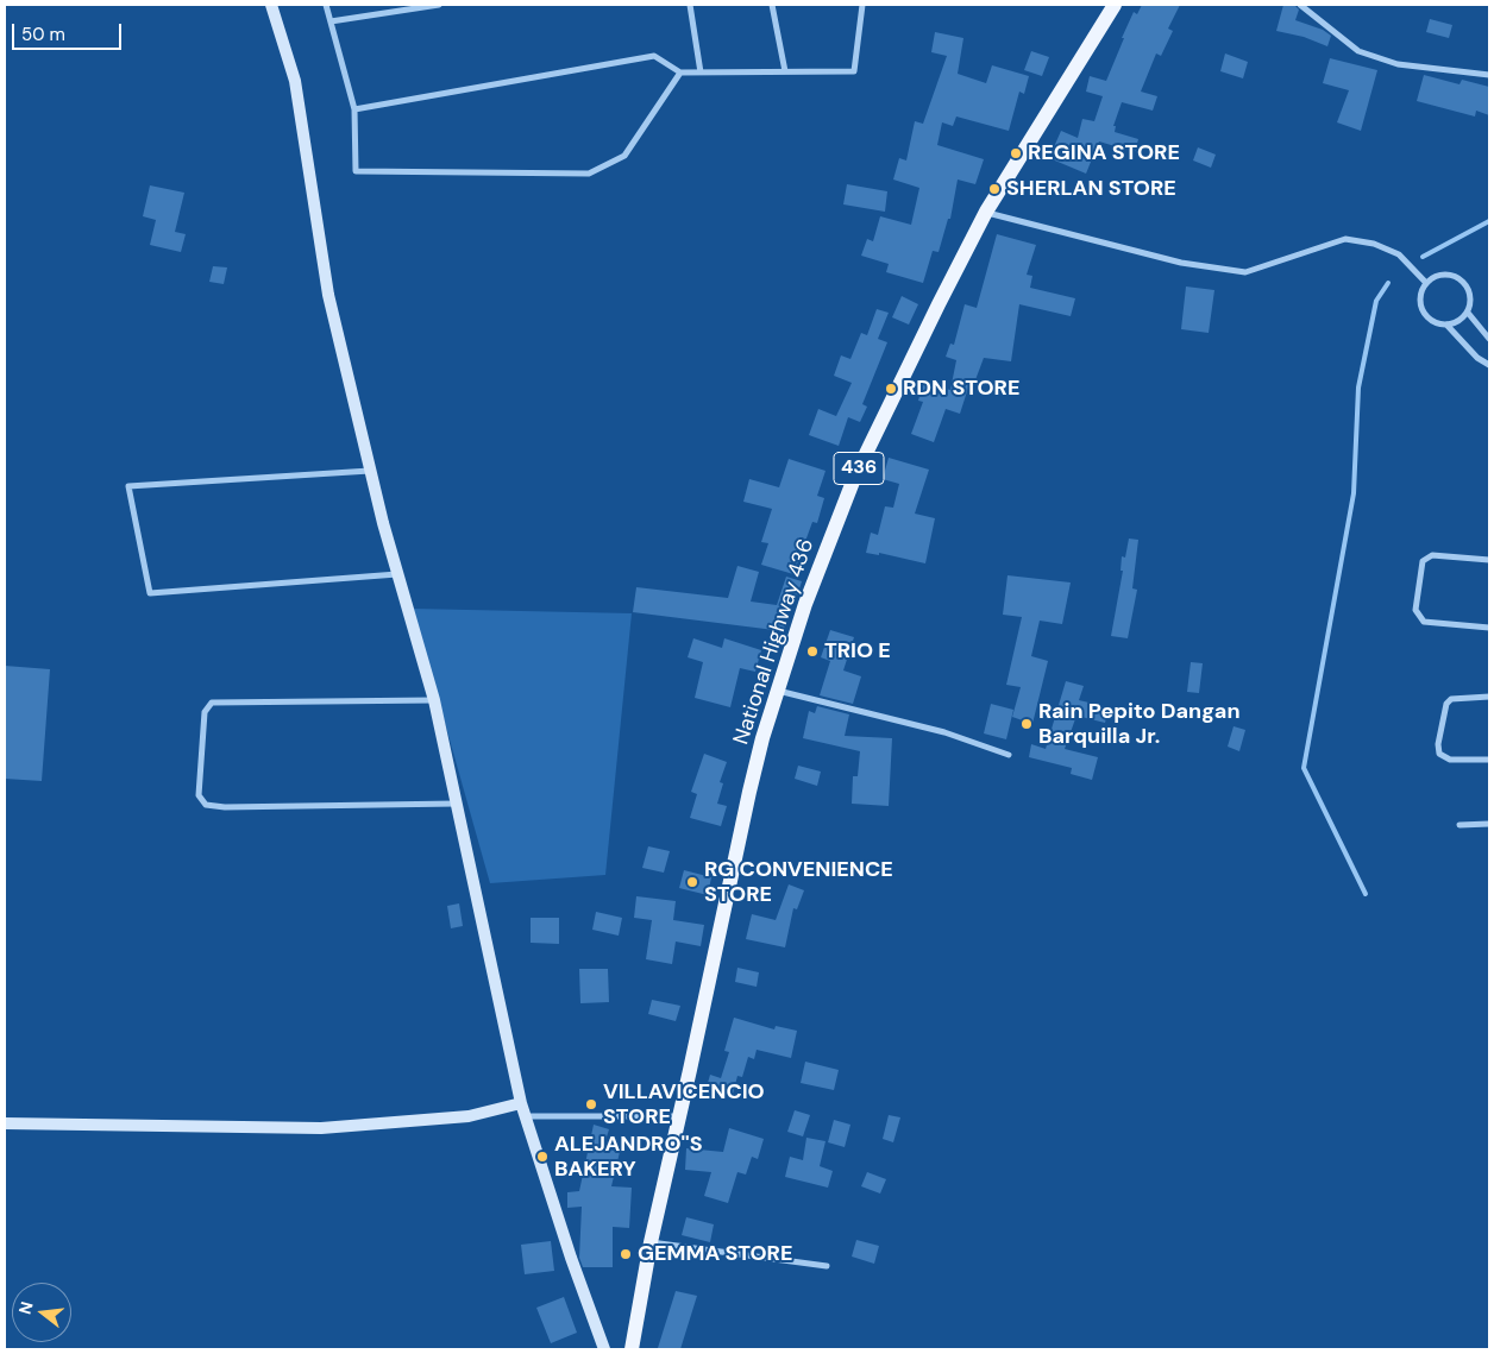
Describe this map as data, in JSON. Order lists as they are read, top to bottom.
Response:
{
  "streets": {
    "main road": ["436", "National Highway 436"]
  },
  "places": [
    "REGINA STORE",
    "SHERLAN STORE",
    "RDN STORE",
    "TRIO E",
    "Rain Pepito Dangan Barquilla Jr.",
    "RG CONVENIENCE STORE",
    "VILLAVICENCIO STORE",
    "ALEJANDRO''S BAKERY",
    "GEMMA STORE"
  ],
  "scale_bar": "50 m",
  "north": "left"
}
